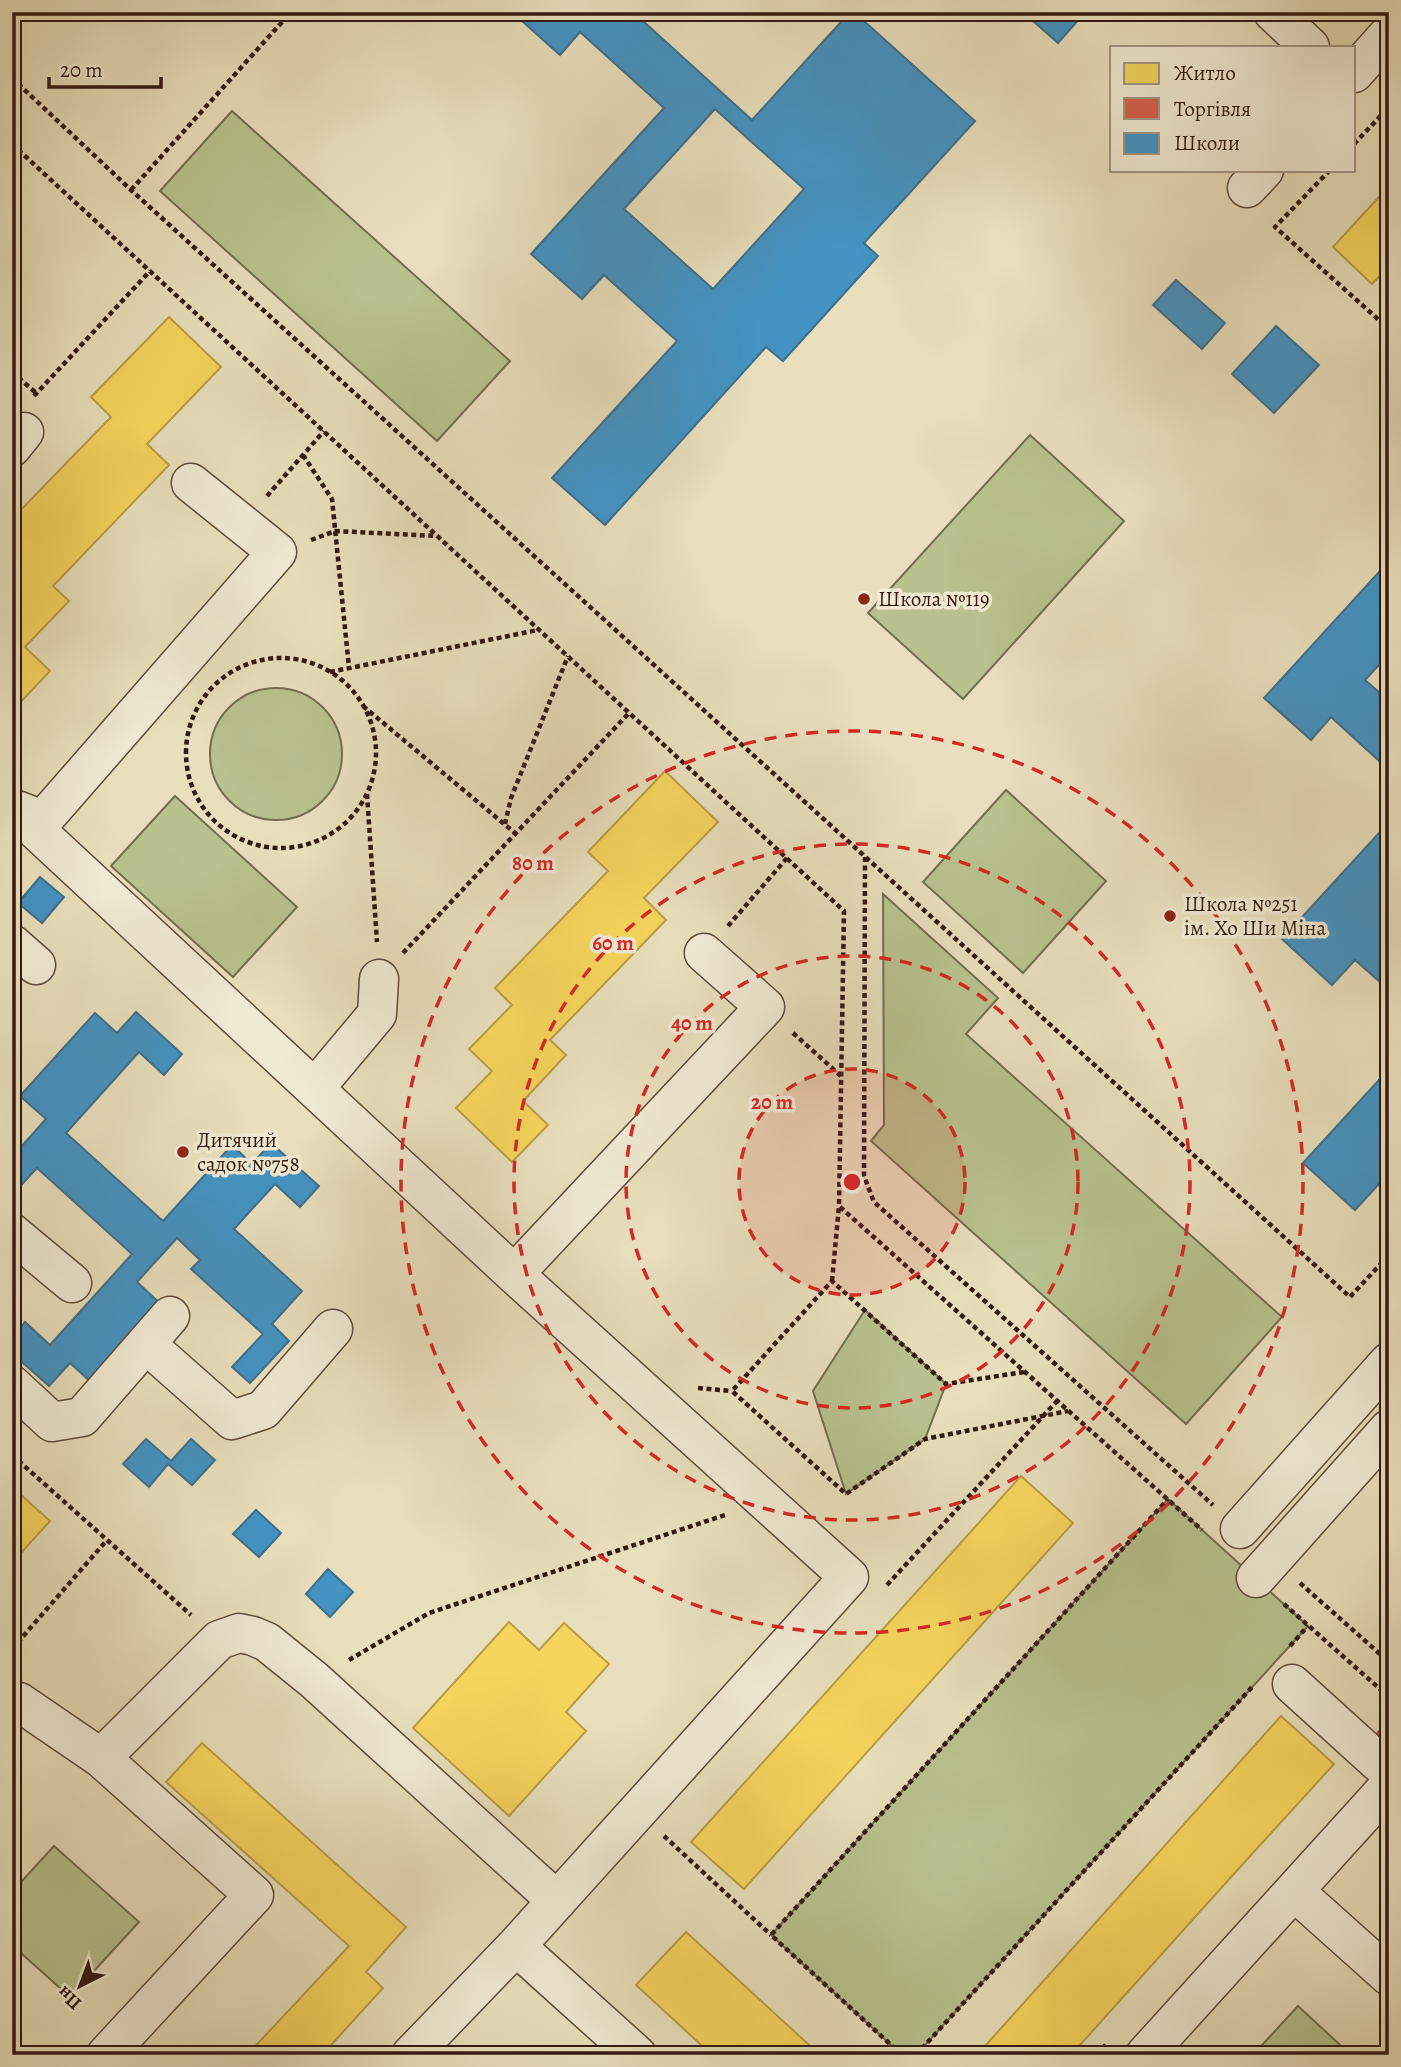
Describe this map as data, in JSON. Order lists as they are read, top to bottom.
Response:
{
  "places": ["Школа №119", "Школа №251 ім. Хо Ши Міна", "Дитячий садок №758"],
  "legend": ["Житло", "Торгівля", "Школи"],
  "scale_bar": "20 m",
  "north": "bottom left",
  "rings": [
    "80 m",
    "60 m",
    "40 m",
    "20 m"
  ]
}
